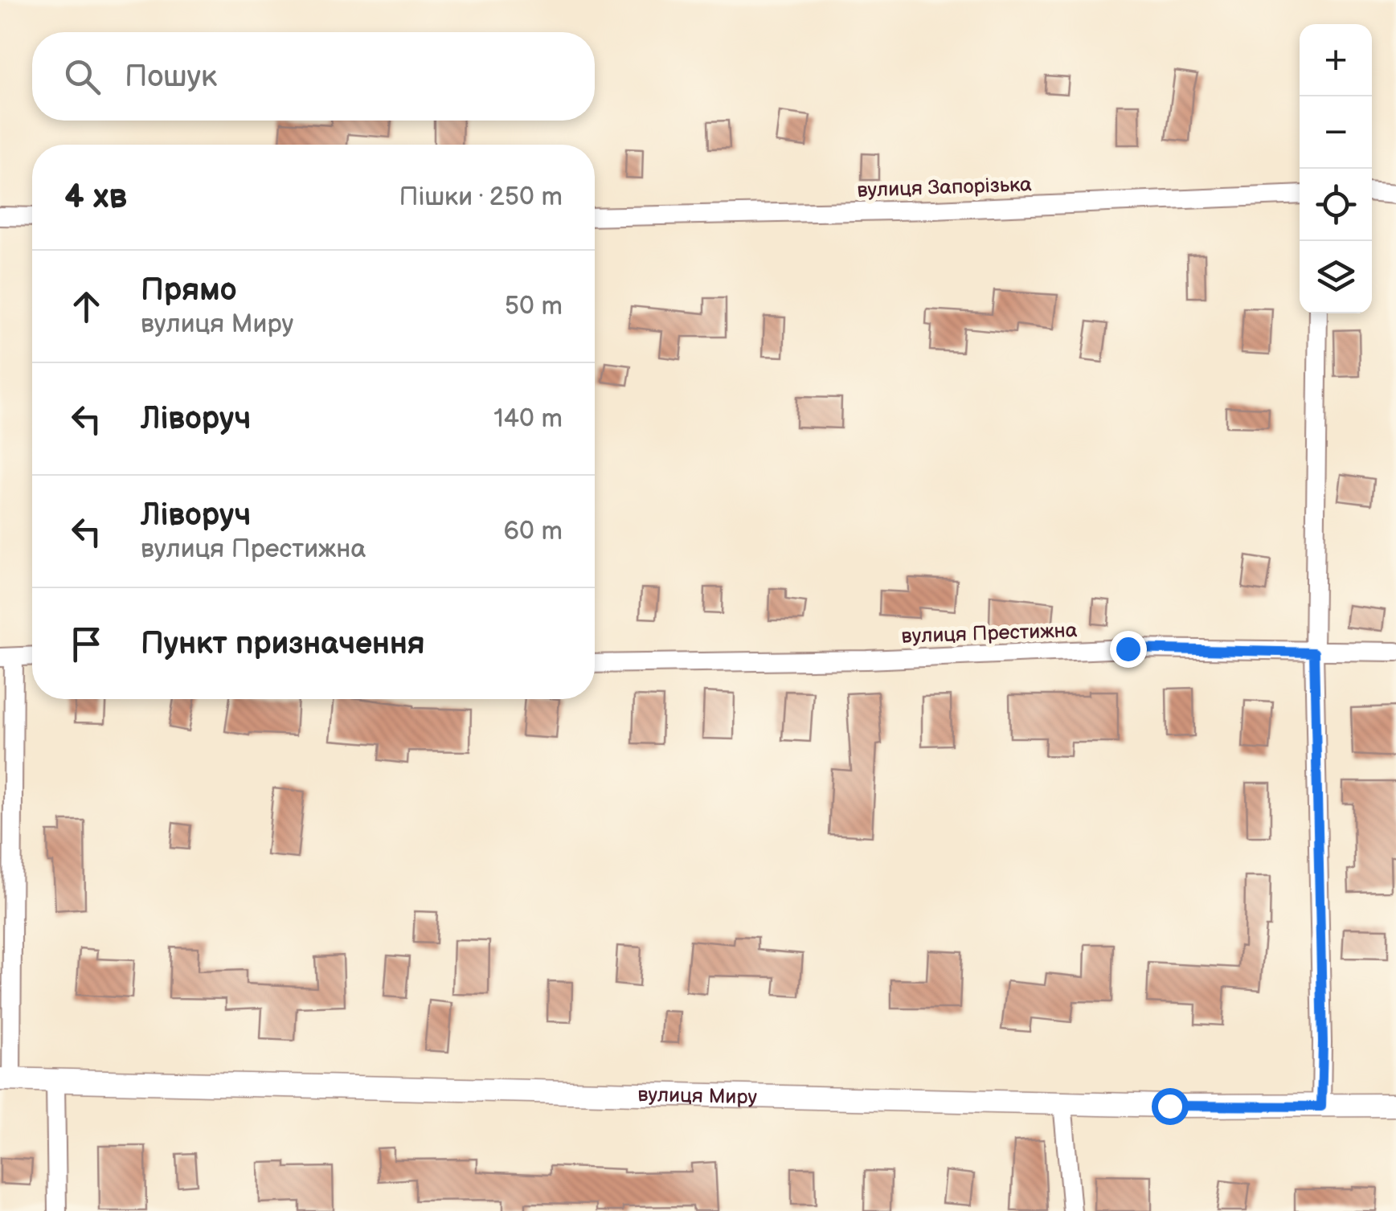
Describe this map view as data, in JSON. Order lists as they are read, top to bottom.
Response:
{
  "streets": {
    "street": ["вулиця Запорізька", "вулиця Престижна", "вулиця Миру"]
  },
  "page": {
    "map_buttons": ["+", "−"],
    "search": "Пошук",
    "heading": ["4 хв", "Пішки · 250 m"],
    "list": [
      ["Прямо", "вулиця Миру", "50 m"],
      ["Ліворуч", "140 m"],
      ["Ліворуч", "вулиця Престижна", "60 m"],
      "Пункт призначення"
    ]
  }
}
